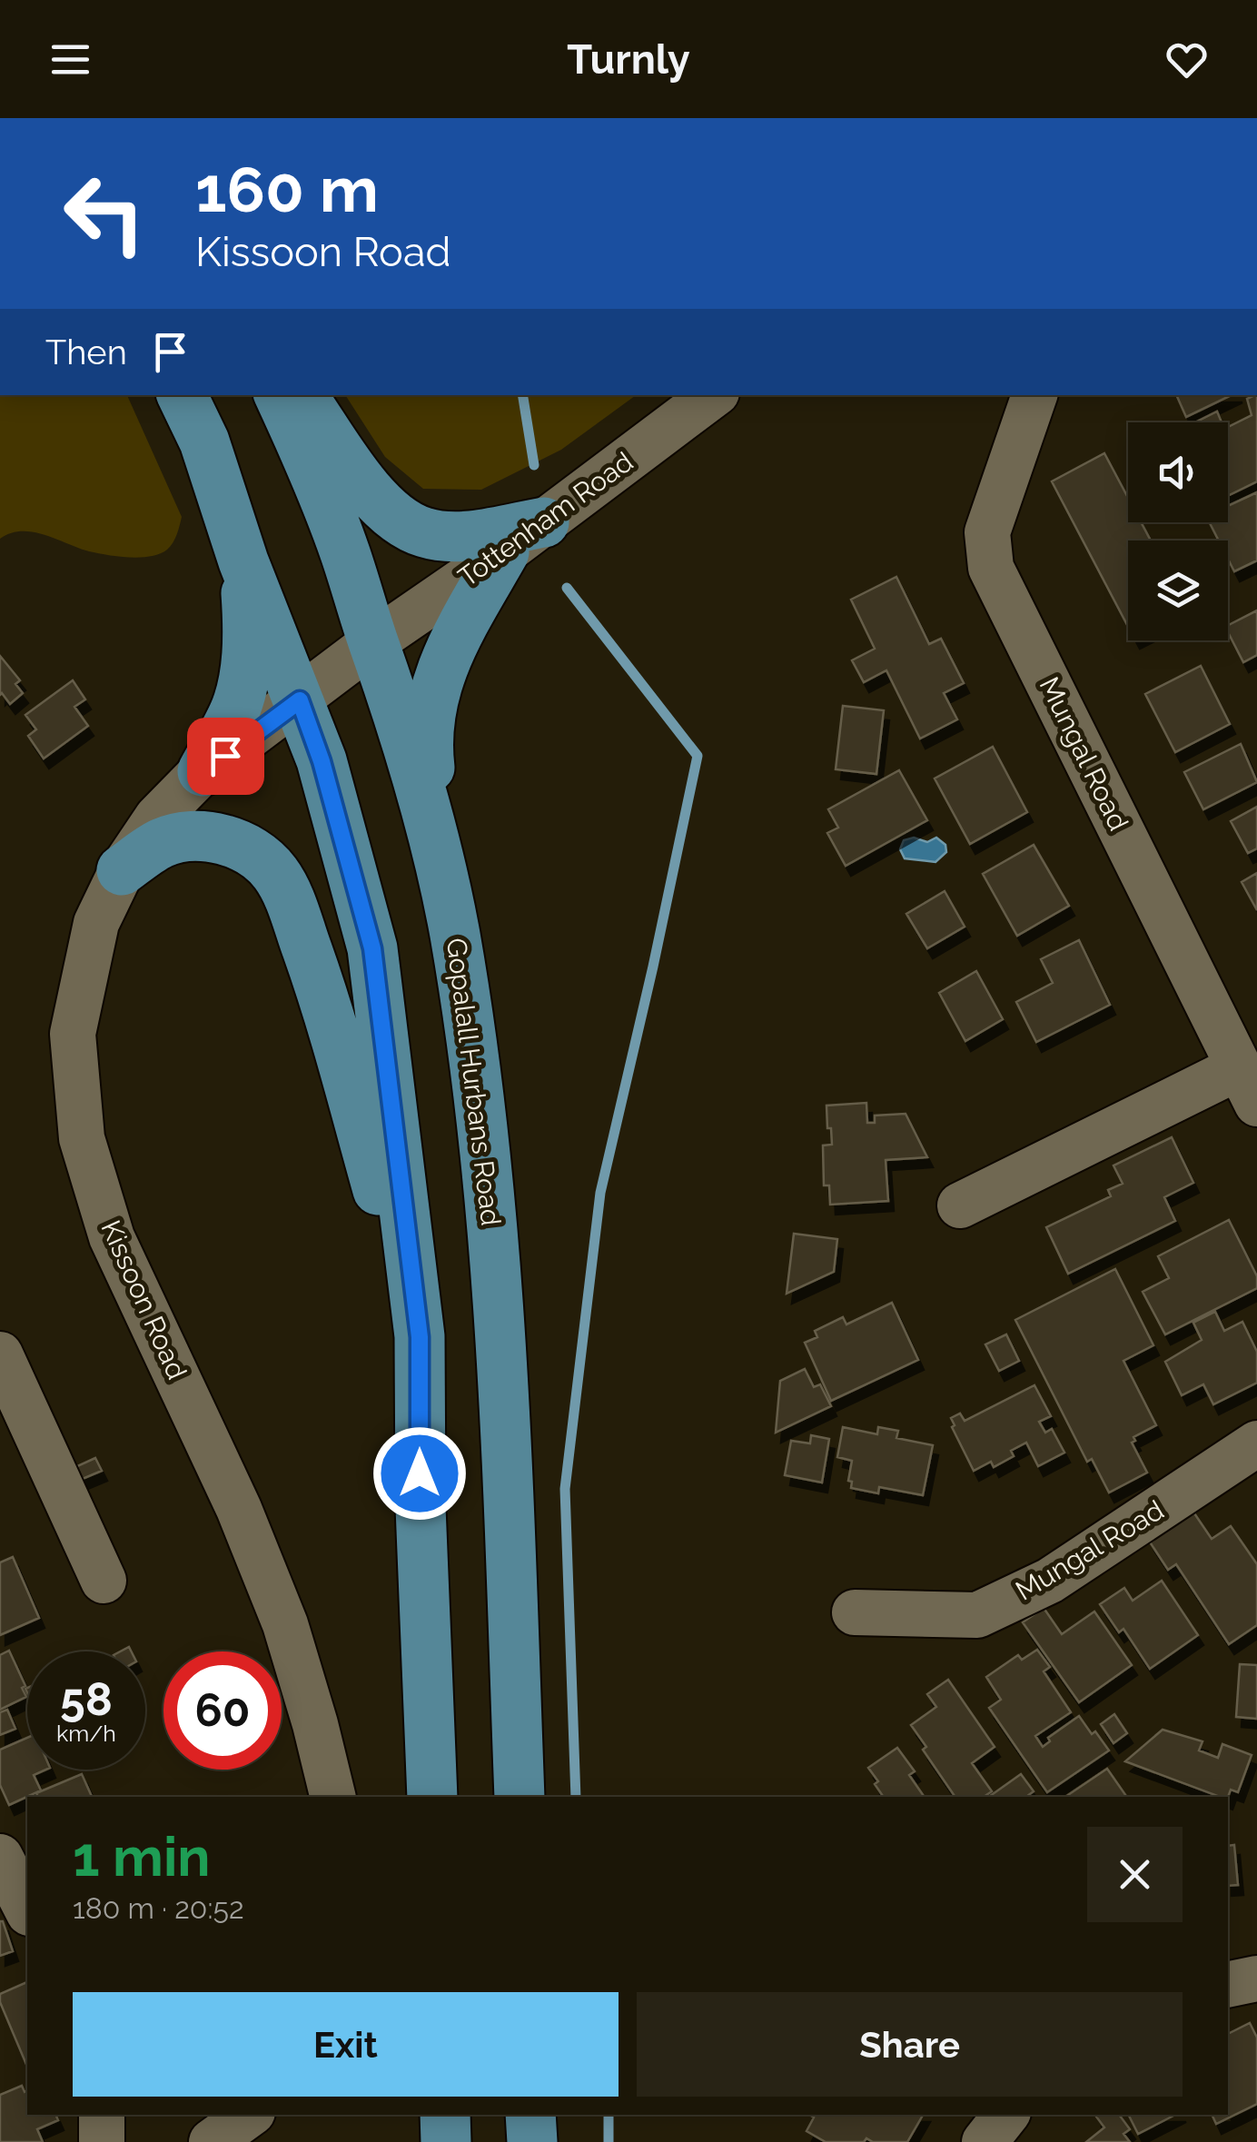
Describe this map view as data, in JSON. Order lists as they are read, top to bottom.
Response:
{
  "streets": {
    "main road": ["Gopalall Hurbans Road"],
    "street": ["Tottenham Road", "Mungal Road", "Kissoon Road"]
  },
  "crossings": [
    ["Tottenham Road", "Gopalall Hurbans Road"],
    ["Tottenham Road", "Kissoon Road"]
  ],
  "page": {
    "header": "Turnly",
    "turn": ["160 m", "Kissoon Road"],
    "then": "Then",
    "speed": "58 km/h",
    "limit": "60",
    "heading": ["1 min", "180 m · 20:52"],
    "buttons": ["Exit", "Share"]
  }
}
